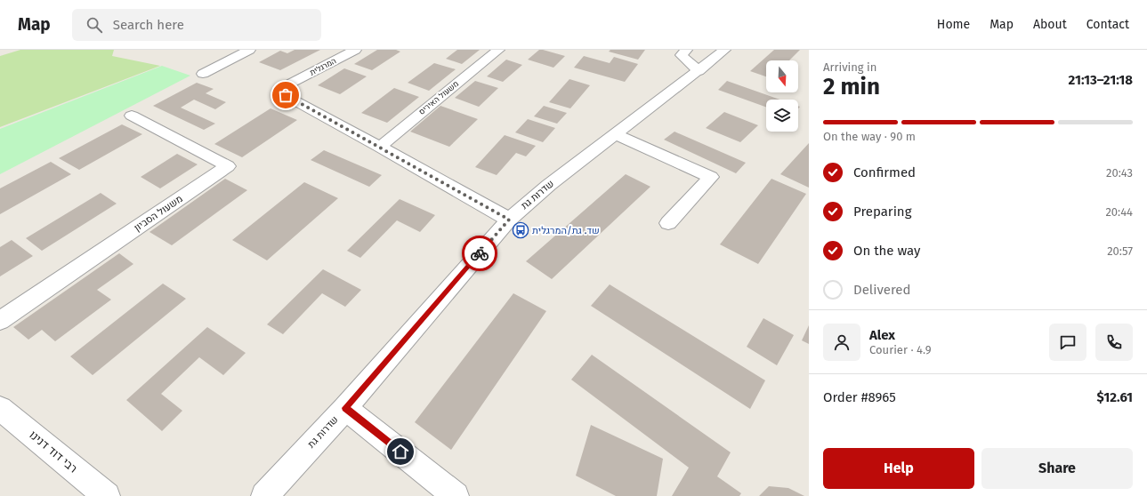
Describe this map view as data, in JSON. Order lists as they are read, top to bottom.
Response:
{
  "streets": {
    "street": [
      "המרגלית",
      "משעול האיריס",
      "שדרות גת",
      "משעול הסביון",
      "רבי דוד דנינו"
    ]
  },
  "crossings": [
    ["המרגלית", "משעול האיריס"],
    ["המרגלית", "שדרות גת"]
  ],
  "places": {
    "bus stop": ["שד. גת/המרגלית"]
  },
  "north": "bottom",
  "page": {
    "header": "Map",
    "search": "Search here",
    "nav": [
      "Home",
      "Map",
      "About",
      "Contact"
    ],
    "heading": ["2 min", "Arriving in", "21:13–21:18"],
    "panel": [
      "Alex",
      "Courier · 4.9",
      "Order #8965",
      "$12.61"
    ],
    "bar": "On the way · 90 m",
    "list": [
      ["Confirmed", "20:43"],
      ["Preparing", "20:44"],
      ["On the way", "20:57"],
      "Delivered"
    ],
    "buttons": ["Help", "Share"]
  }
}
